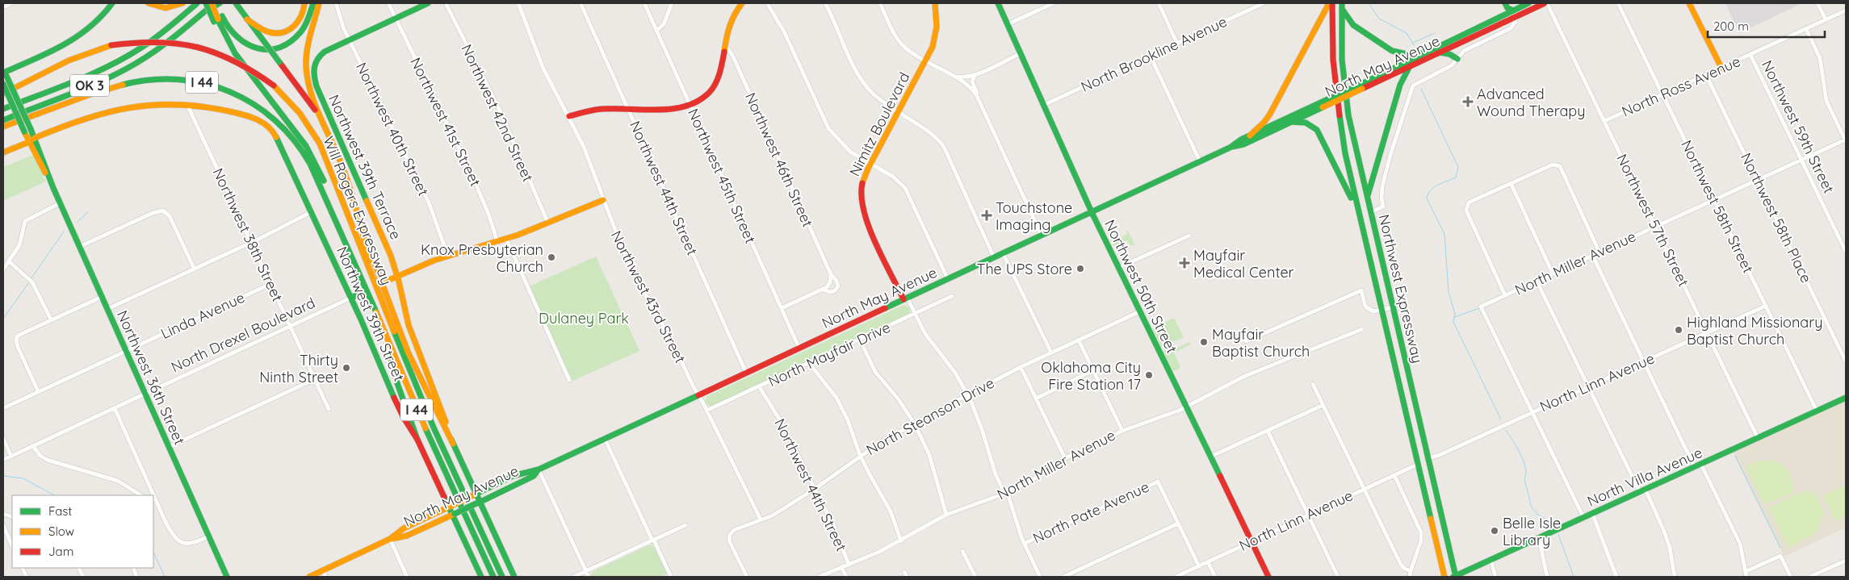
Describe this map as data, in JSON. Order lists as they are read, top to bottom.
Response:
{
  "streets": {
    "main road": [
      "North May Avenue",
      "I 44",
      "OK 3",
      "Nimitz Boulevard",
      "Northwest 39th Terrace",
      "Will Rogers Expressway",
      "Northwest 50th Street",
      "Northwest Expressway",
      "Northwest 39th Street",
      "North Drexel Boulevard",
      "Northwest 36th Street",
      "North Villa Avenue"
    ],
    "street": [
      "North Brookline Avenue",
      "North Ross Avenue",
      "Northwest 42nd Street",
      "Northwest 41st Street",
      "Northwest 59th Street",
      "Northwest 40th Street",
      "Northwest 46th Street",
      "Northwest 45th Street",
      "Northwest 44th Street",
      "Northwest 58th Street",
      "Northwest 58th Place",
      "Northwest 57th Street",
      "Northwest 38th Street",
      "North Miller Avenue",
      "Northwest 43rd Street",
      "Linda Avenue",
      "North Mayfair Drive",
      "North Linn Avenue",
      "North Steanson Drive",
      "North Pate Avenue"
    ]
  },
  "crossings": [
    ["North Brookline Avenue", "Northwest 50th Street"],
    ["North May Avenue", "Nimitz Boulevard"],
    ["North May Avenue", "Northwest 45th Street"],
    ["North May Avenue", "Northwest 44th Street"],
    ["North May Avenue", "Northwest 57th Street"],
    ["North May Avenue", "Northwest 50th Street"],
    ["North May Avenue", "Northwest 43rd Street"],
    ["North May Avenue", "Northwest 39th Street"],
    ["North Ross Avenue", "Northwest 59th Street"],
    ["North Ross Avenue", "Northwest 58th Street"],
    ["North Ross Avenue", "Northwest 58th Place"],
    ["North Ross Avenue", "Northwest 57th Street"],
    ["Northwest 59th Street", "North Miller Avenue"],
    ["Northwest 40th Street", "Northwest 39th Terrace"],
    ["Northwest 39th Terrace", "Northwest 39th Street"],
    ["Northwest 44th Street", "North Miller Avenue"],
    ["Northwest 44th Street", "North Mayfair Drive"],
    ["Northwest 44th Street", "North Steanson Drive"],
    ["Northwest 58th Street", "North Miller Avenue"],
    ["Northwest 58th Street", "North Linn Avenue"],
    ["Northwest 58th Street", "North Villa Avenue"],
    ["Northwest 58th Place", "North Miller Avenue"],
    ["Northwest 57th Street", "North Miller Avenue"],
    ["Northwest 57th Street", "North Linn Avenue"],
    ["Northwest 57th Street", "North Villa Avenue"],
    ["Northwest 38th Street", "Northwest 39th Street"],
    ["Northwest 38th Street", "Linda Avenue"],
    ["Northwest 38th Street", "North Drexel Boulevard"],
    ["North Miller Avenue", "Northwest 50th Street"],
    ["North Miller Avenue", "North Linn Avenue"],
    ["Northwest 50th Street", "North Linn Avenue"],
    ["Northwest 50th Street", "North Steanson Drive"],
    ["Northwest Expressway", "North Linn Avenue"],
    ["Northwest Expressway", "North Villa Avenue"],
    ["Northwest 43rd Street", "North Mayfair Drive"],
    ["Northwest 43rd Street", "North Steanson Drive"],
    ["Northwest 39th Street", "North Drexel Boulevard"],
    ["Linda Avenue", "Northwest 36th Street"],
    ["North Drexel Boulevard", "Northwest 36th Street"]
  ],
  "parks": ["Dulaney Park"],
  "places": {
    "health": ["Advanced Wound Therapy", "Touchstone Imaging", "Mayfair Medical Center"],
    "other": [
      "Knox Presbyterian Church",
      "The UPS Store",
      "Highland Missionary Baptist Church",
      "Mayfair Baptist Church",
      "Thirty Ninth Street",
      "Oklahoma City Fire Station 17",
      "Belle Isle Library"
    ]
  },
  "legend": ["Fast", "Slow", "Jam"],
  "scale_bar": "200 m"
}
